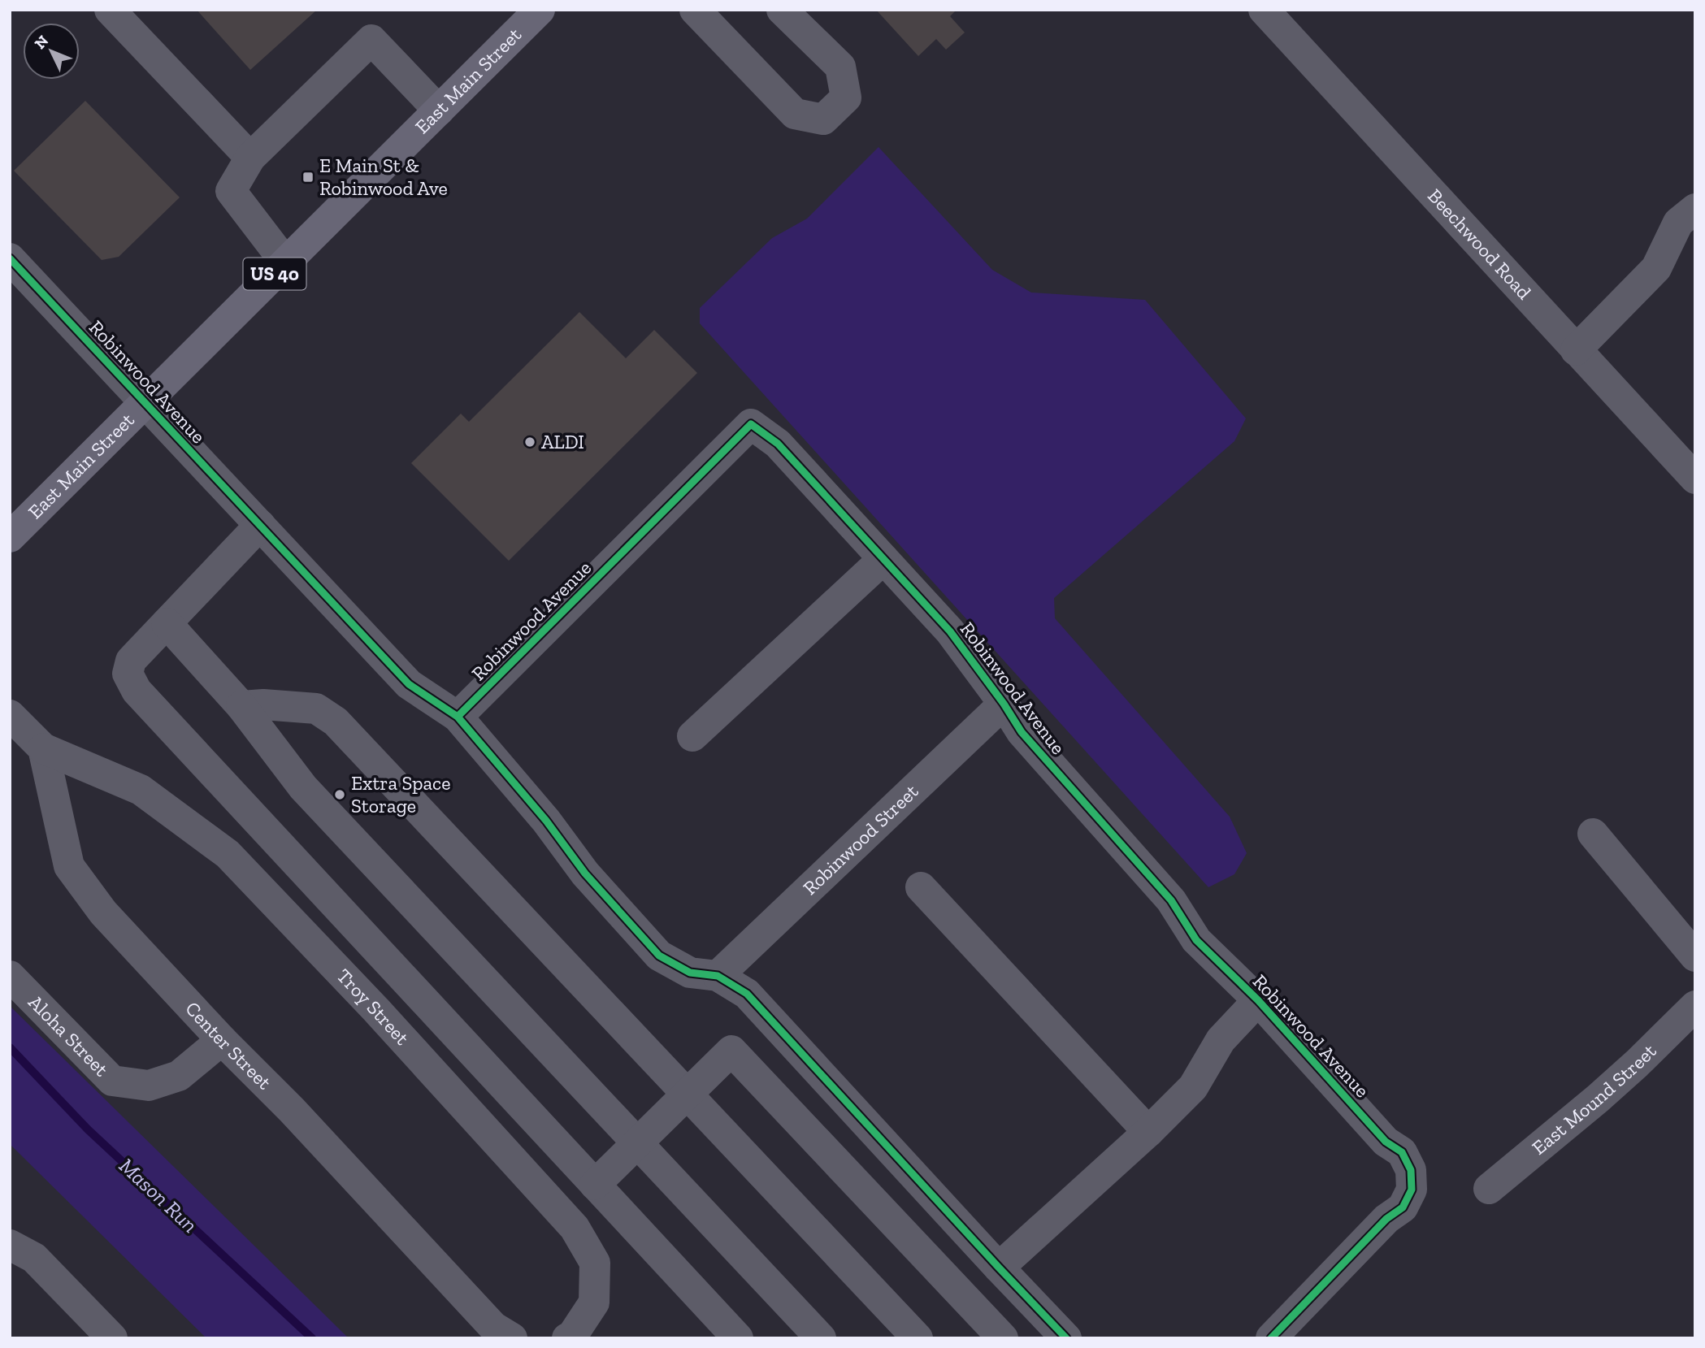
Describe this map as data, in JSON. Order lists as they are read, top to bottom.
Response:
{
  "streets": {
    "main road": ["East Main Street", "US 40"],
    "street": [
      "Beechwood Road",
      "Robinwood Avenue",
      "Robinwood Street",
      "Troy Street",
      "Aloha Street",
      "Center Street",
      "East Mound Street"
    ]
  },
  "crossings": [
    ["East Main Street", "Robinwood Avenue"],
    ["Robinwood Avenue", "Robinwood Street"],
    ["Troy Street", "Center Street"],
    ["Aloha Street", "Center Street"]
  ],
  "water": ["Mason Run"],
  "places": {
    "transit": ["E Main St & Robinwood Ave"],
    "other": ["ALDI", "Extra Space Storage"]
  },
  "north": "top left"
}
